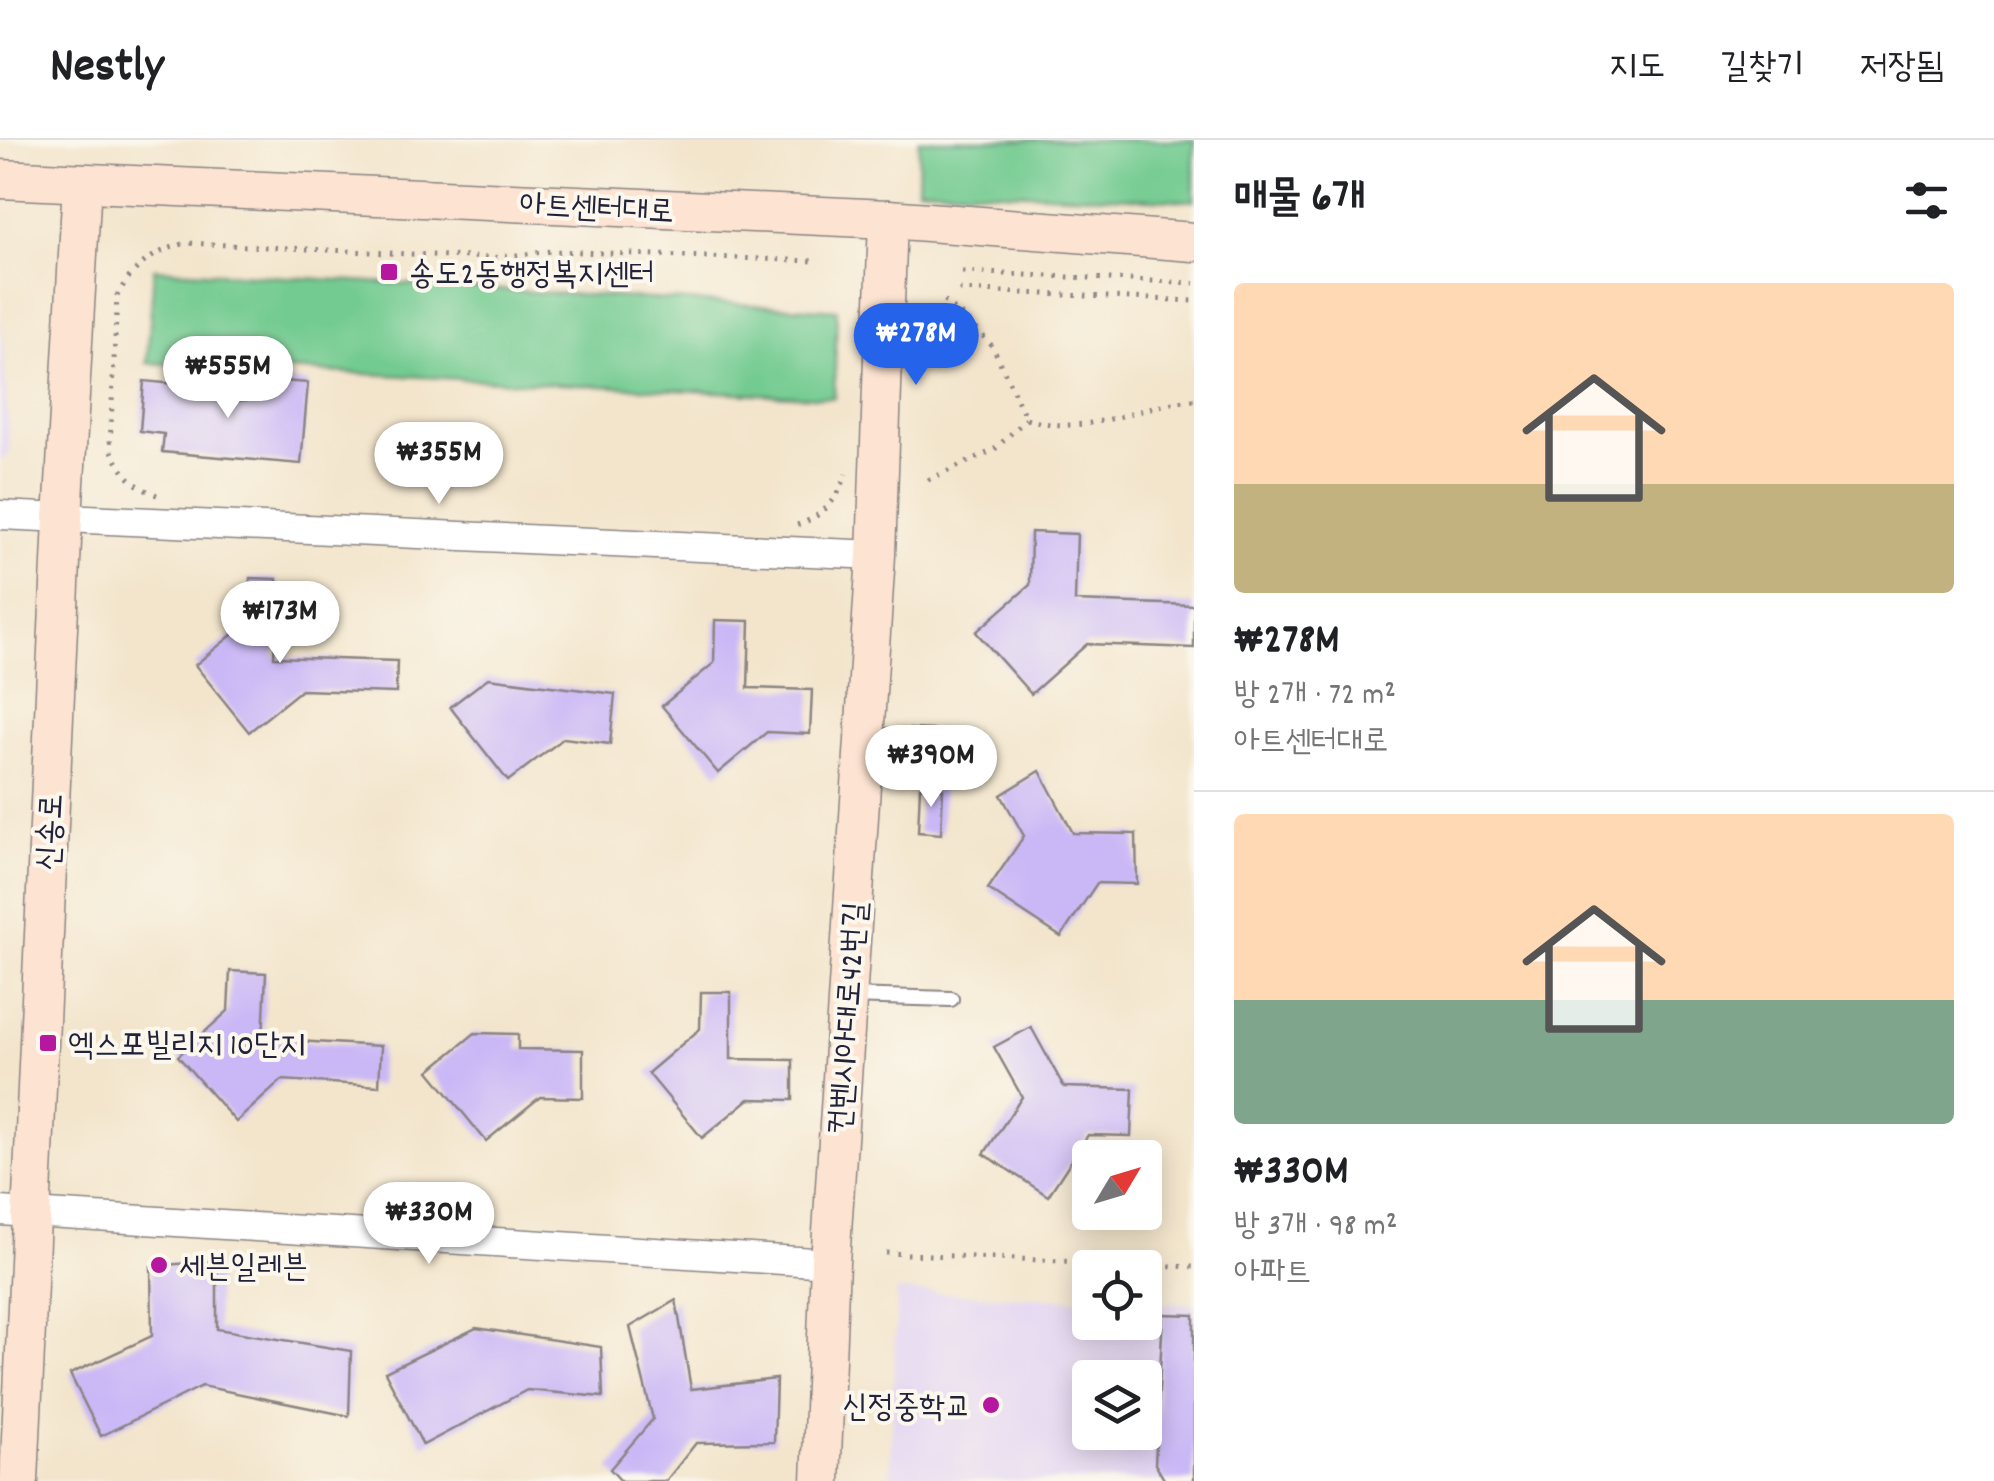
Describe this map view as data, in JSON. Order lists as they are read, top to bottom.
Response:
{
  "streets": {
    "street": ["아트센터대로", "신송로", "컨벤시아대로42번길"]
  },
  "crossings": [
    ["아트센터대로", "신송로"],
    ["아트센터대로", "컨벤시아대로42번길"]
  ],
  "places": {
    "transit": ["송도2동행정복지센터", "엑스포빌리지 10단지"],
    "other": ["세븐일레븐", "신정중학교"]
  },
  "north": "top right",
  "page": {
    "header": "Nestly",
    "nav": ["지도", "길찾기", "저장됨"],
    "heading": "매물 6개",
    "list": [
      {
        "name": "₩278M",
        "note": "방 2개 · 72 m² · 아트센터대로"
      },
      {
        "name": "₩330M",
        "note": "방 3개 · 98 m² · 아파트"
      }
    ],
    "price": [
      "₩278M",
      "₩555M",
      "₩355M",
      "₩173M",
      "₩390M",
      "₩330M"
    ]
  }
}
